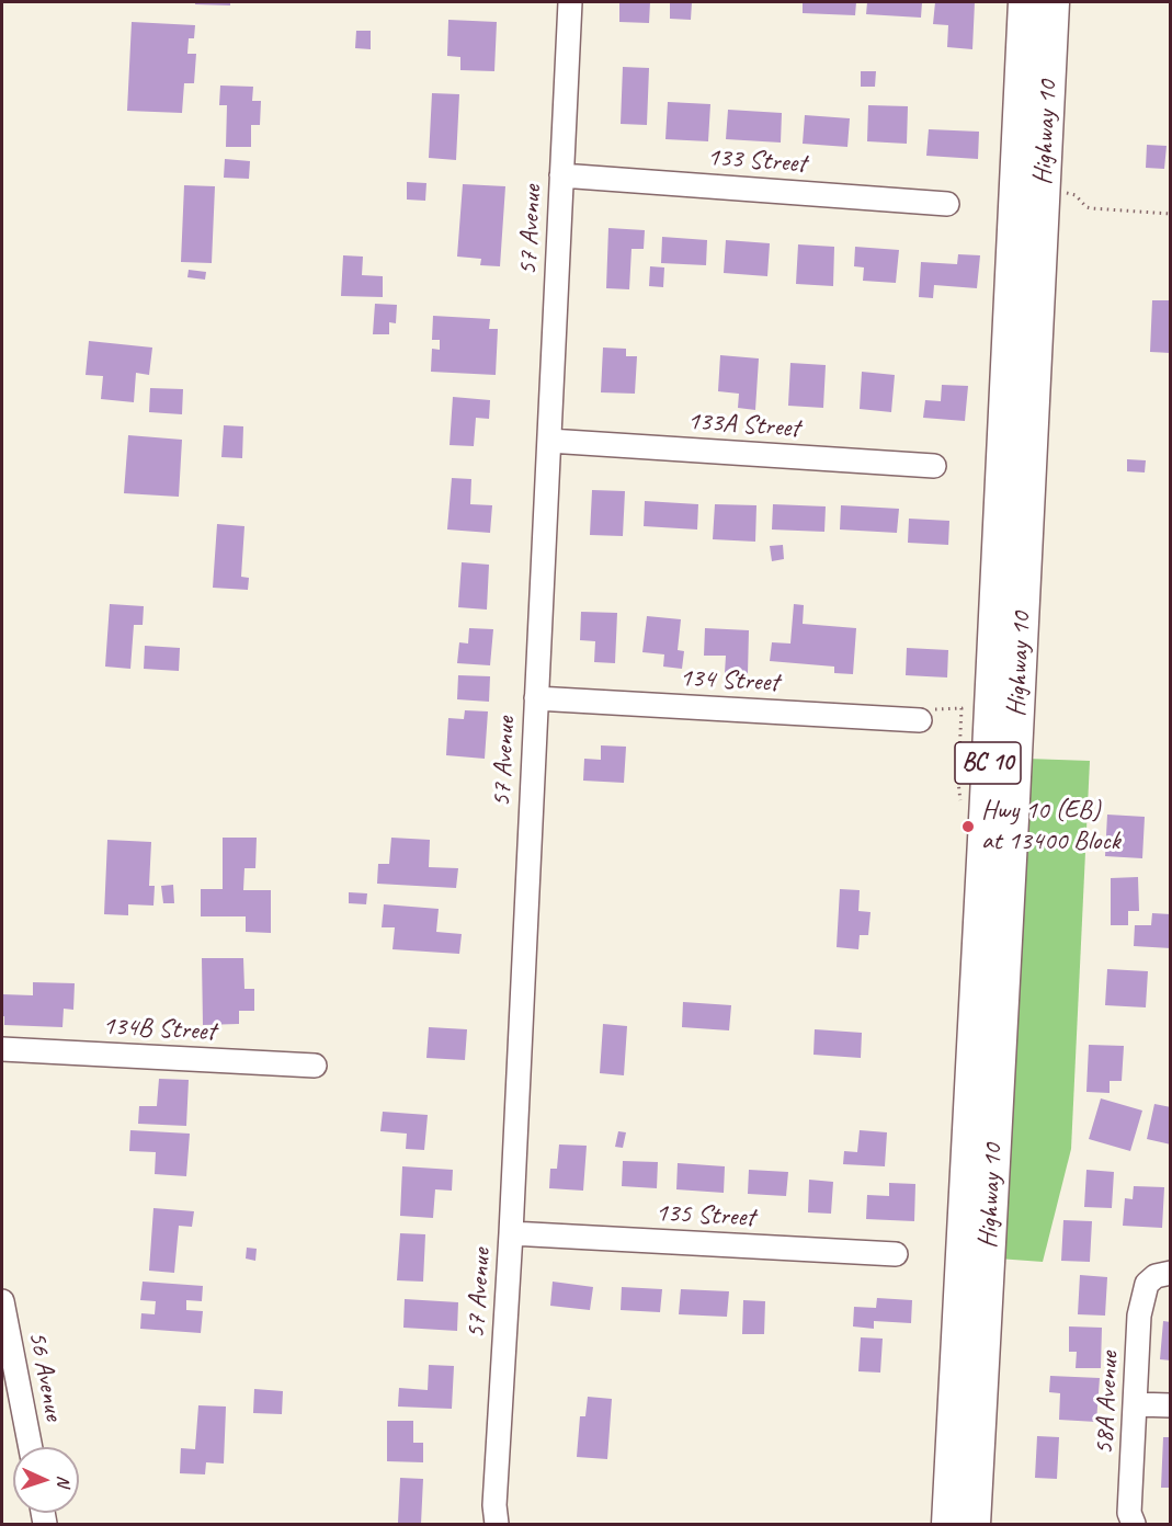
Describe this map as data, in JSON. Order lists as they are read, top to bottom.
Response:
{
  "streets": {
    "highway": ["Highway 10", "BC 10"],
    "street": [
      "133 Street",
      "57 Avenue",
      "133A Street",
      "134 Street",
      "134B Street",
      "135 Street",
      "56 Avenue",
      "58A Avenue"
    ]
  },
  "crossings": [
    ["133 Street", "57 Avenue"],
    ["57 Avenue", "133A Street"],
    ["57 Avenue", "134 Street"],
    ["57 Avenue", "135 Street"]
  ],
  "places": ["Hwy 10 (EB) at 13400 Block"],
  "north": "right"
}
